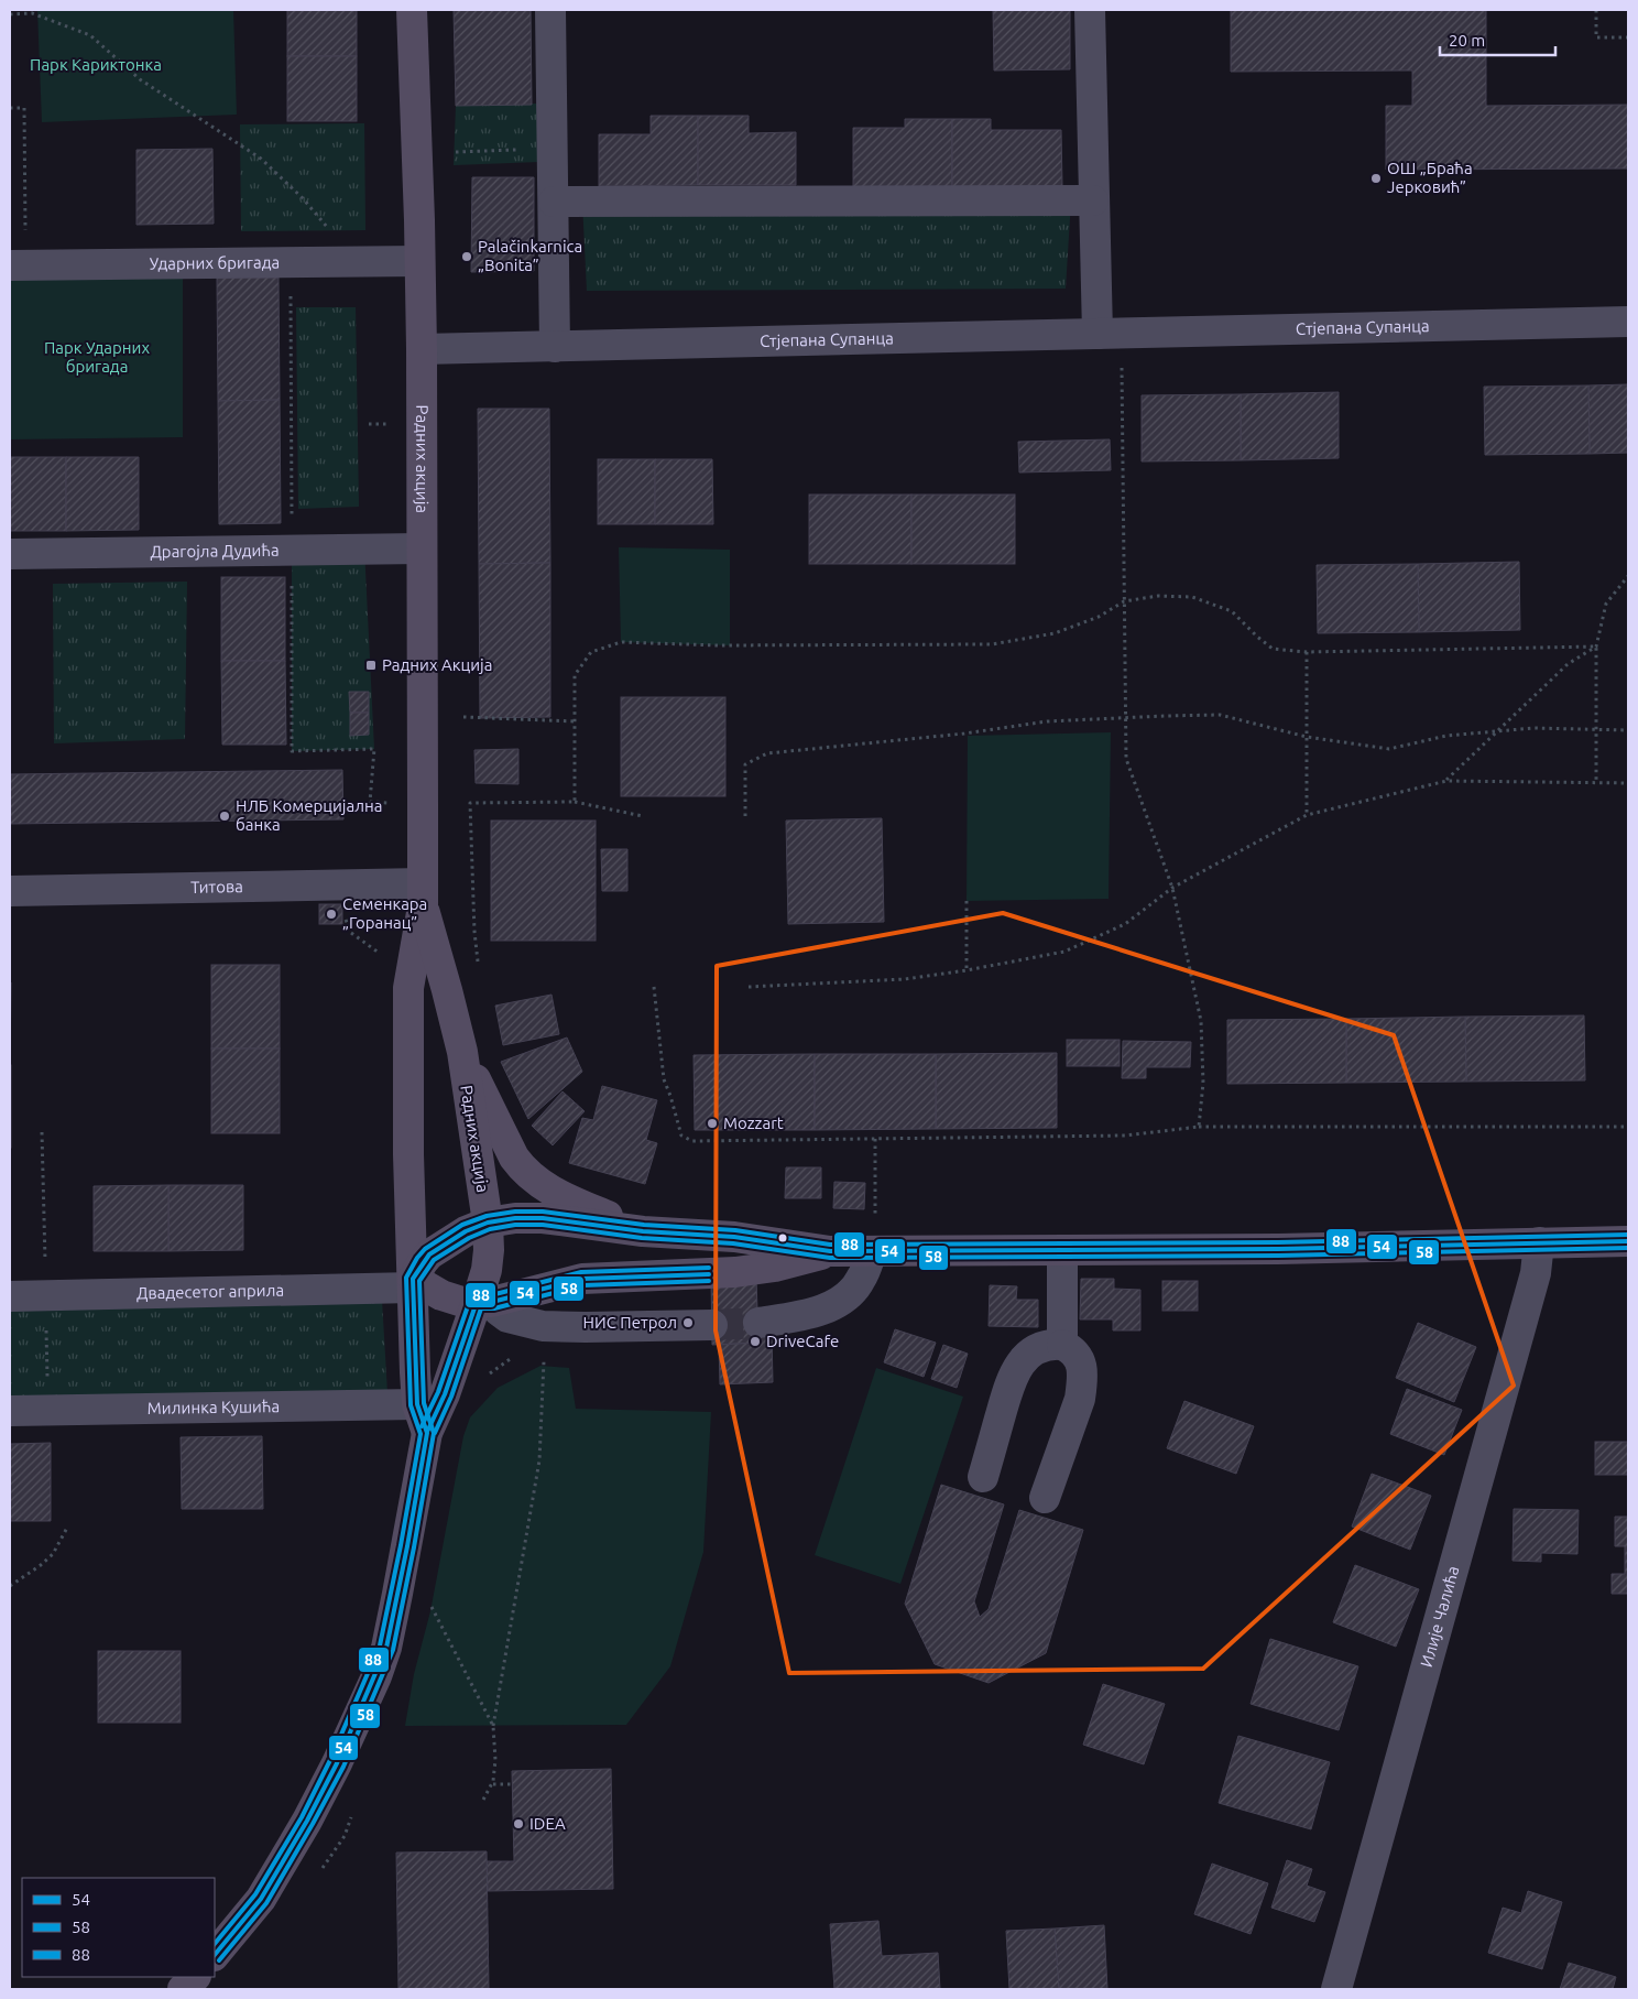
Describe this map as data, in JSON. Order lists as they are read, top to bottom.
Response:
{
  "streets": {
    "main road": ["Радних акција"],
    "street": [
      "Ударних бригада",
      "Стјепана Супанца",
      "Драгојла Дудића",
      "Титова",
      "Двадесетог априла",
      "Милинка Кушића",
      "Илије Чалића"
    ]
  },
  "crossings": [
    ["Ударних бригада", "Радних акција"],
    ["Стјепана Супанца", "Радних акција"],
    ["Радних акција", "Драгојла Дудића"],
    ["Радних акција", "Титова"],
    ["Радних акција", "Двадесетог априла"],
    ["Радних акција", "Милинка Кушића"]
  ],
  "parks": ["Парк Кариктонка", "Парк Ударних бригада"],
  "places": {
    "other": [
      "ОШ „Браћа Јерковић”",
      "Palačinkarnica „Bonita”",
      "НЛБ Комерцијална банка",
      "Семенкара „Горанац”",
      "Mozzart",
      "НИС Петрол",
      "DriveCafe",
      "IDEA"
    ],
    "transit": ["Радних Акција"]
  },
  "lines": ["transit line 88", "transit line 54", "transit line 58"],
  "legend": ["54", "58", "88"],
  "scale_bar": "20 m"
}
